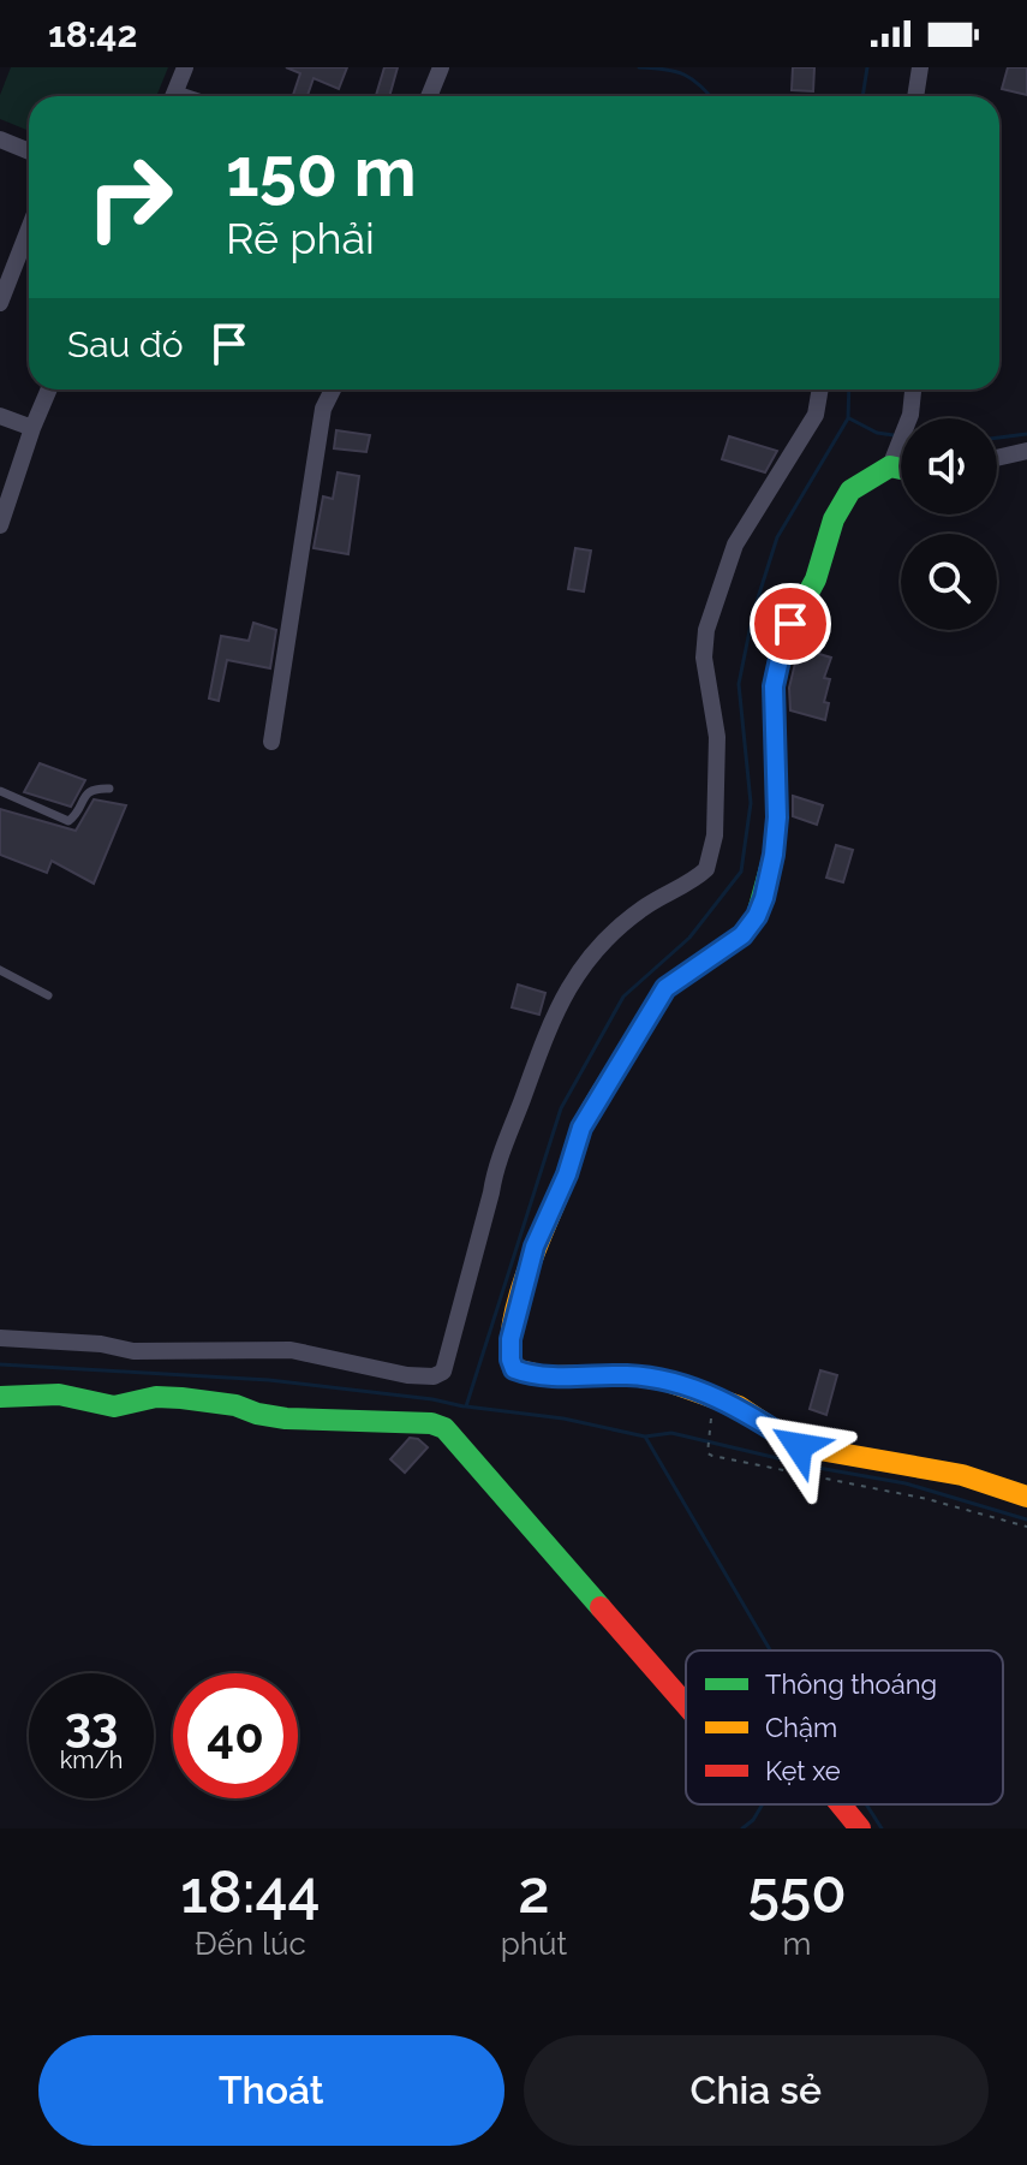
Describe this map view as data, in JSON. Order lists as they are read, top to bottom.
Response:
{
  "legend": ["Thông thoáng", "Chậm", "Kẹt xe"],
  "page": {
    "status": "18:42",
    "turn": ["150 m", "Rẽ phải"],
    "then": "Sau đó",
    "speed": "33 km/h",
    "limit": "40",
    "eta": [
      "18:44",
      "Đến lúc",
      "2",
      "phút",
      "550",
      "m"
    ],
    "buttons": ["Thoát", "Chia sẻ"]
  }
}
